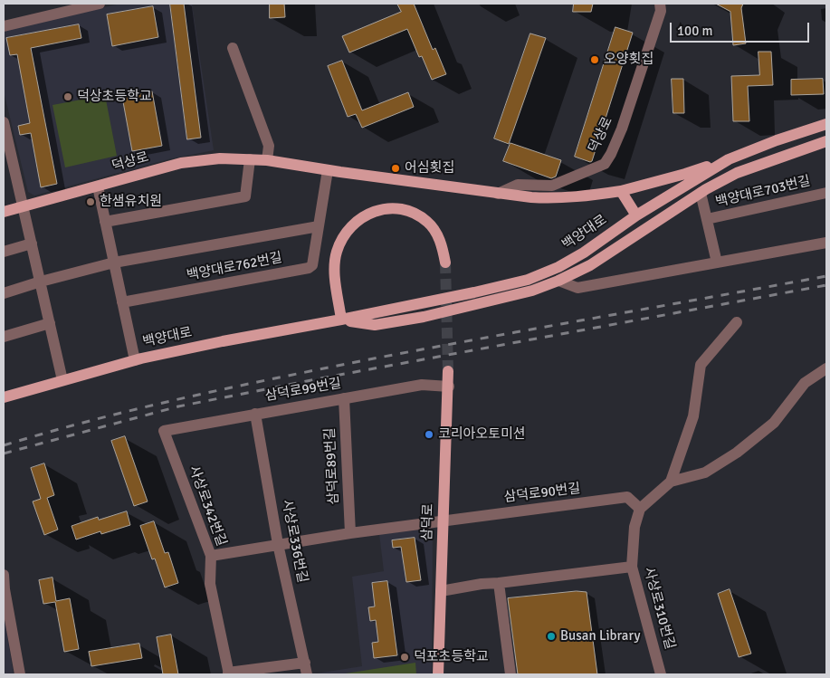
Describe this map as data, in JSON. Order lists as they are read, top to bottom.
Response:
{
  "streets": {
    "main road": ["덕상로", "백양대로", "삼덕로"],
    "street": [
      "백양대로703번길",
      "백양대로762번길",
      "삼덕로99번길",
      "삼덕로89번길",
      "삼덕로90번길",
      "사상로342번길",
      "사상로336번길",
      "사상로310번길"
    ]
  },
  "crossings": [
    ["덕상로", "백양대로"],
    ["덕상로", "백양대로762번길"],
    ["삼덕로99번길", "삼덕로89번길"],
    ["삼덕로99번길", "사상로342번길"],
    ["삼덕로99번길", "삼덕로"],
    ["삼덕로99번길", "사상로336번길"],
    ["삼덕로90번길", "삼덕로"],
    ["삼덕로90번길", "사상로310번길"],
    ["사상로342번길", "사상로336번길"]
  ],
  "places": [
    "오양횟집",
    "덕상초등학교",
    "어심횟집",
    "한샘유치원",
    "코리아오토미션",
    "Busan Library",
    "덕포초등학교"
  ],
  "scale_bar": "100 m"
}
